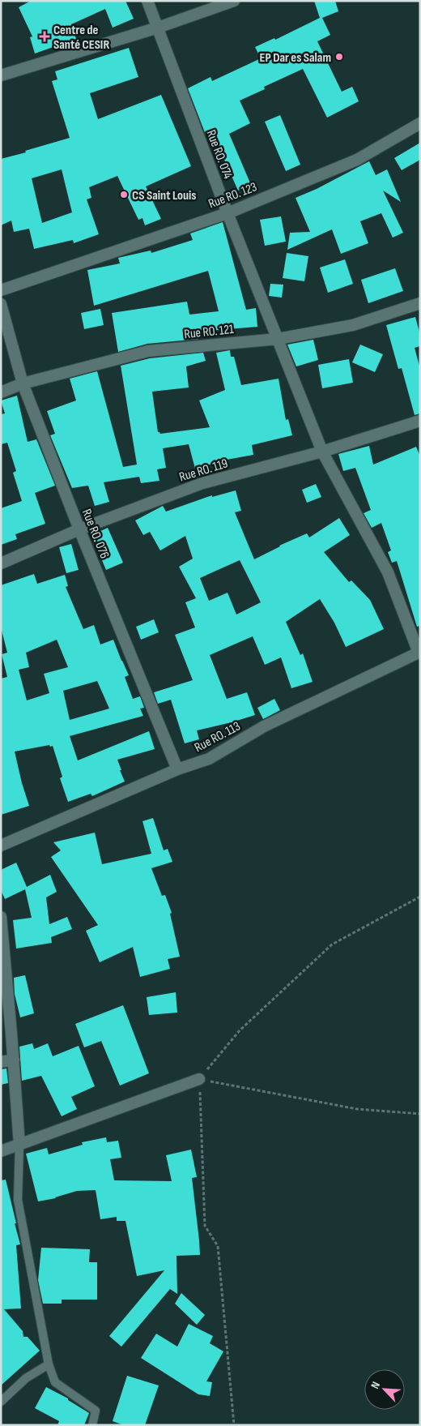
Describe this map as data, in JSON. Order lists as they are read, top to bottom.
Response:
{
  "streets": {
    "street": [
      "Rue RO. 074",
      "Rue RO. 123",
      "Rue RO. 121",
      "Rue RO. 119",
      "Rue RO. 076",
      "Rue RO. 113"
    ]
  },
  "crossings": [
    ["Rue RO. 074", "Rue RO. 123"],
    ["Rue RO. 074", "Rue RO. 121"],
    ["Rue RO. 074", "Rue RO. 119"],
    ["Rue RO. 074", "Rue RO. 113"],
    ["Rue RO. 121", "Rue RO. 076"],
    ["Rue RO. 119", "Rue RO. 076"],
    ["Rue RO. 076", "Rue RO. 113"]
  ],
  "places": {
    "health": ["Centre de Santé CESIR"],
    "other": ["EP Dar es Salam", "CS Saint Louis"]
  },
  "north": "top left"
}
